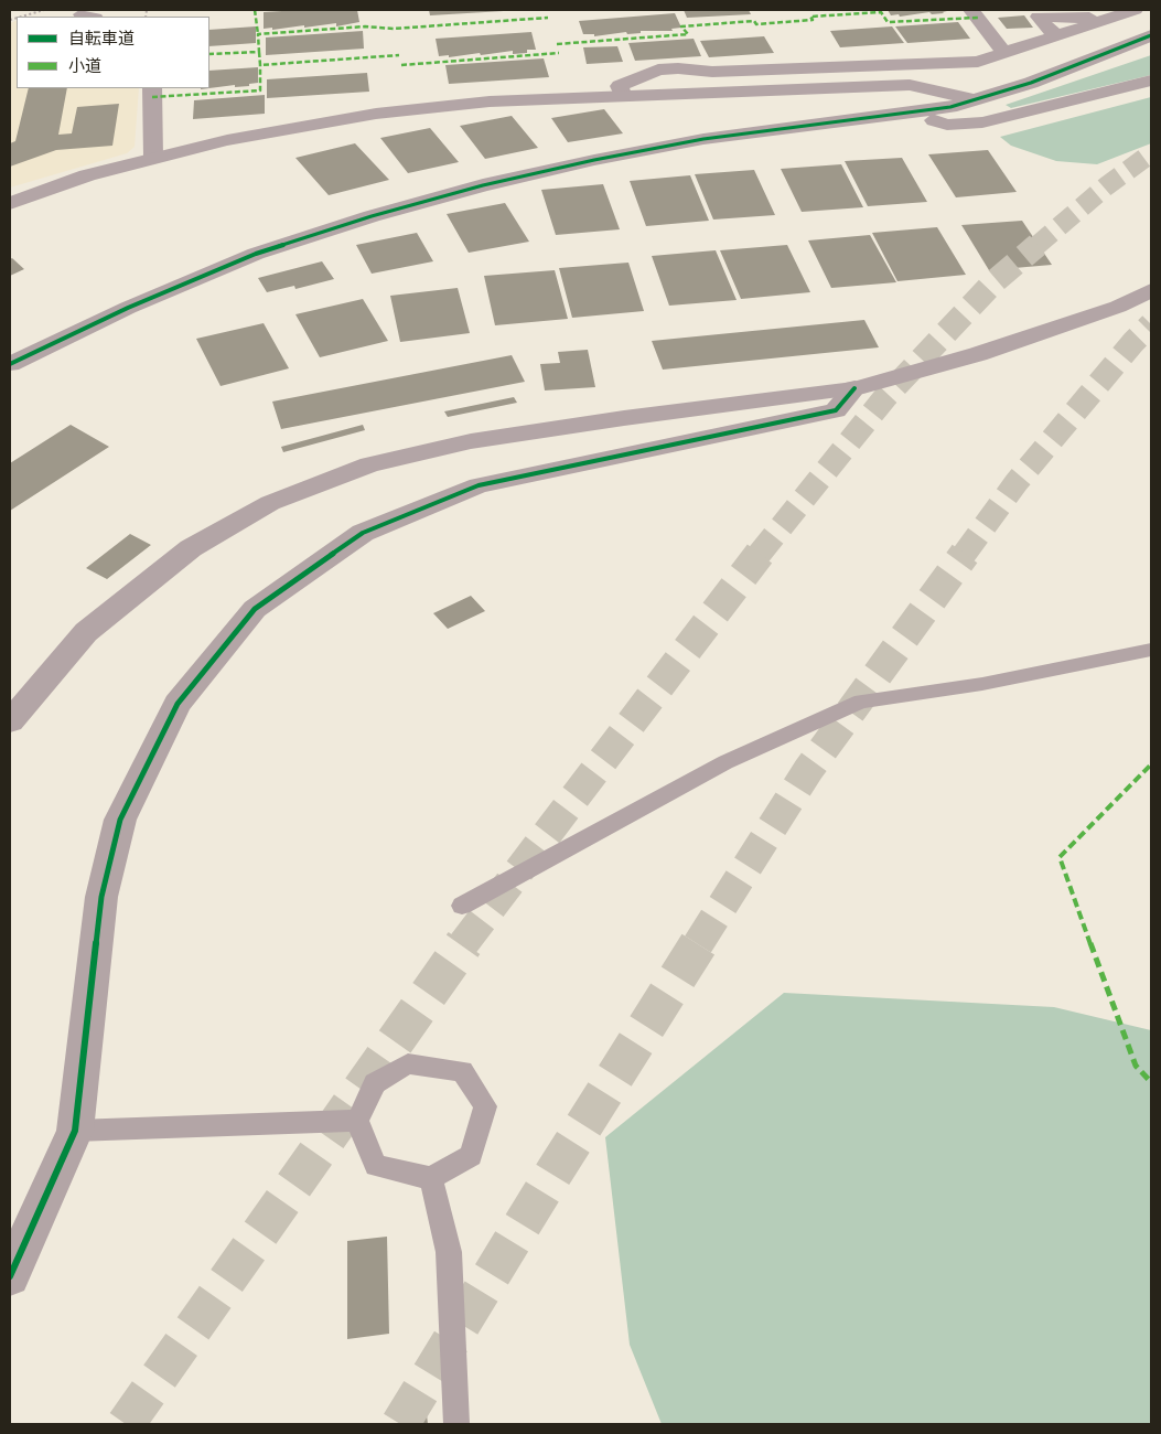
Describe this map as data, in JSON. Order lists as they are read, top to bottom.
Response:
{
  "legend": ["自転車道", "小道"]
}
